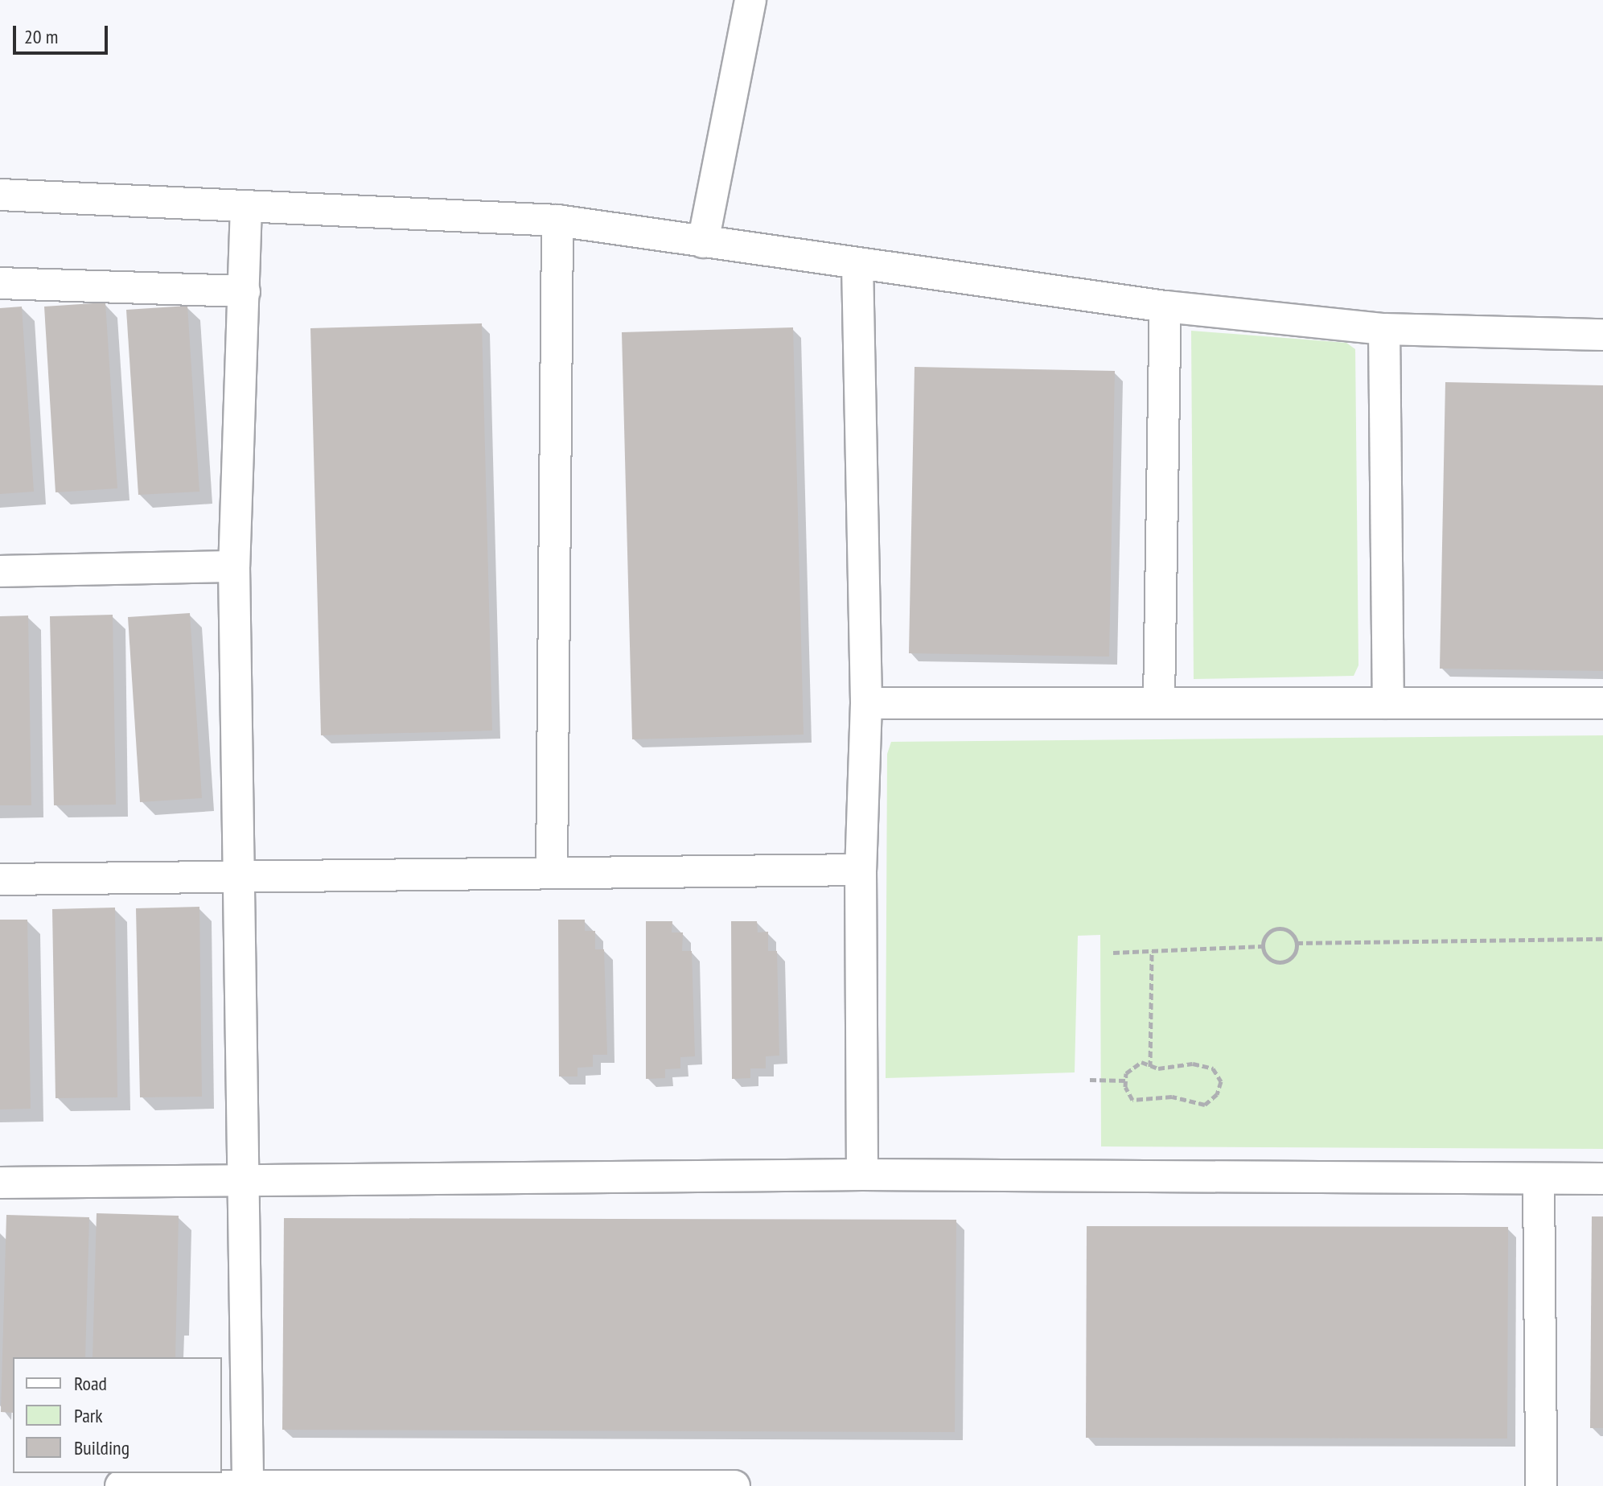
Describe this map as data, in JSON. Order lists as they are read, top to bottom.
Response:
{
  "legend": ["Road", "Park", "Building"],
  "scale_bar": "20 m"
}
